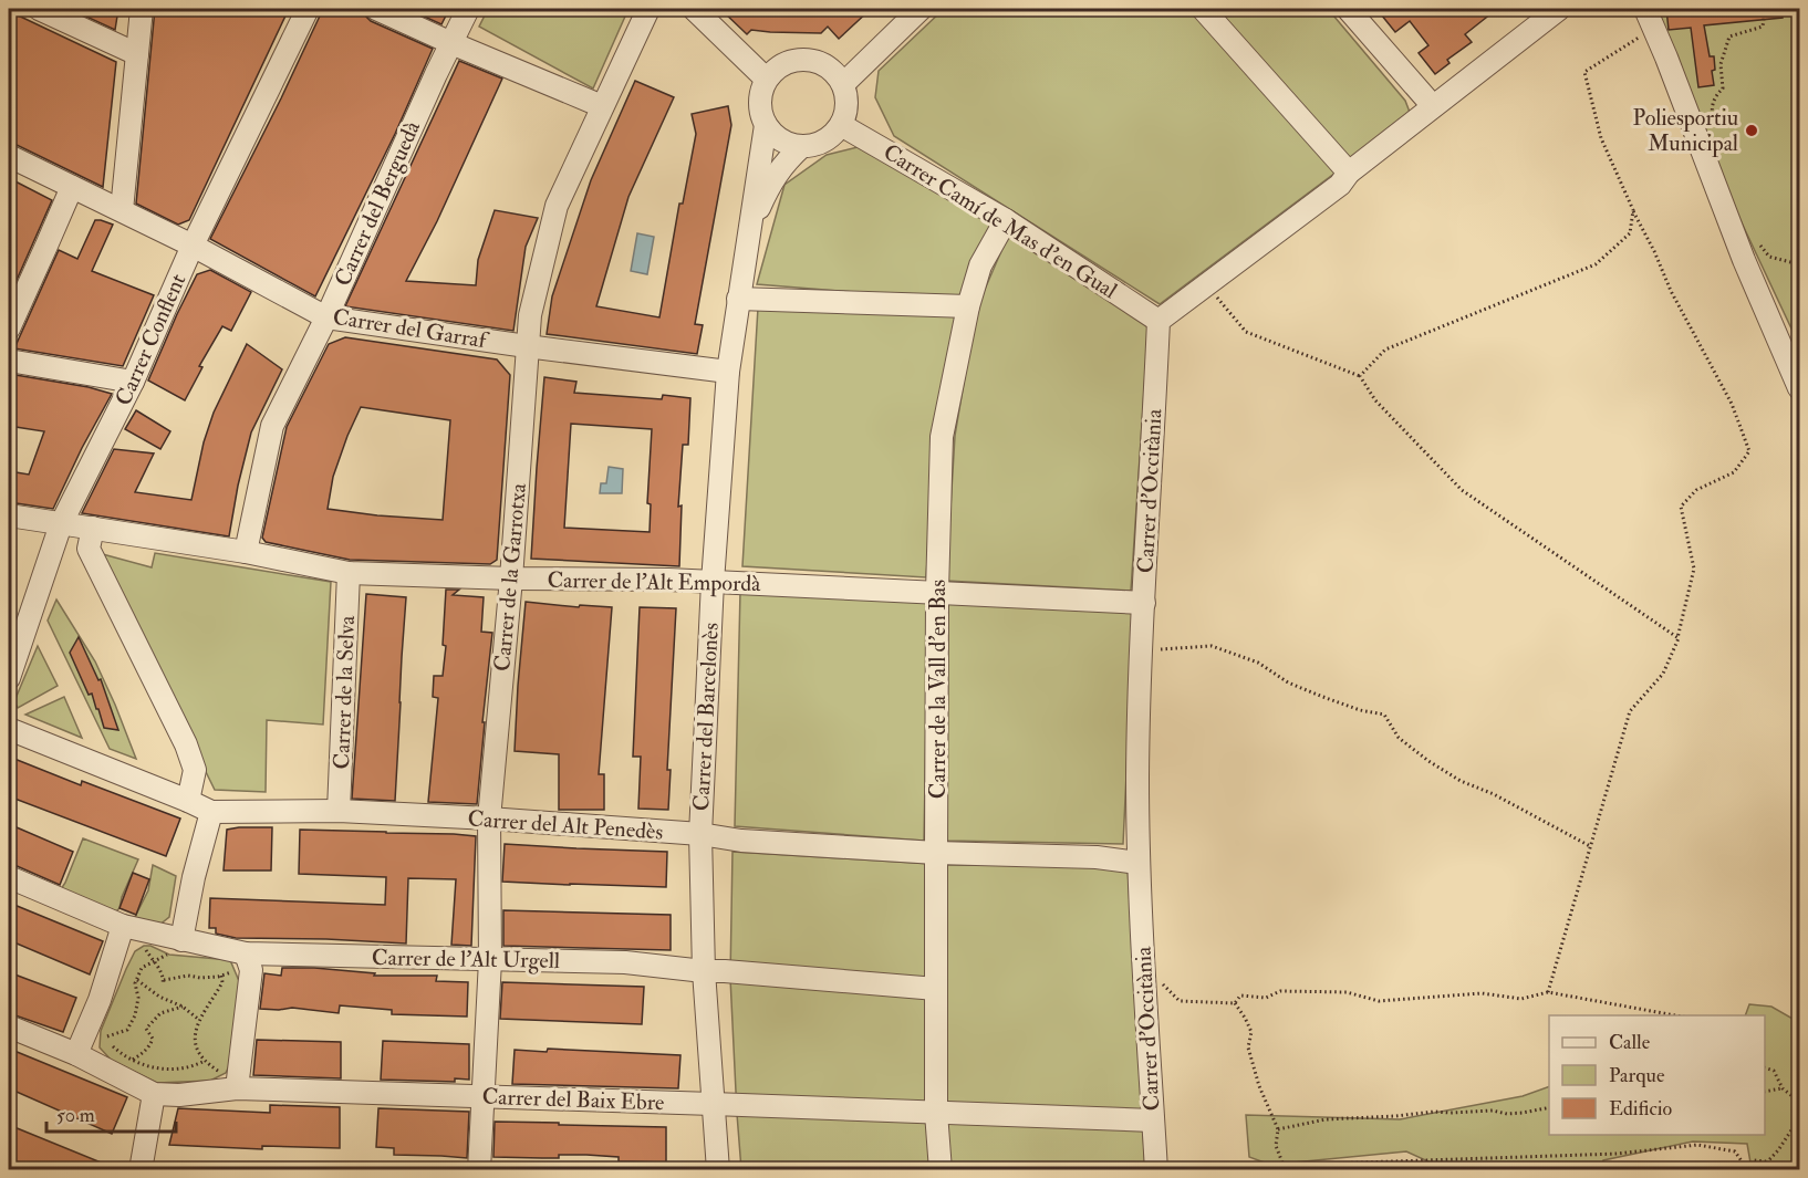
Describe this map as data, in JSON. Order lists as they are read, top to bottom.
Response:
{
  "streets": {
    "street": [
      "Carrer del Berguedà",
      "Carrer Camí de Mas d'en Gual",
      "Carrer del Garraf",
      "Carrer Conflent",
      "Carrer d'Occitània",
      "Carrer de la Garrotxa",
      "Carrer de l'Alt Empordà",
      "Carrer de la Vall d'en Bas",
      "Carrer de la Selva",
      "Carrer del Barcelonès",
      "Carrer del Alt Penedès",
      "Carrer de l'Alt Urgell",
      "Carrer del Baix Ebre"
    ]
  },
  "crossings": [
    ["Carrer del Berguedà", "Carrer del Garraf"],
    ["Carrer del Berguedà", "Carrer de l'Alt Empordà"],
    ["Carrer Camí de Mas d'en Gual", "Carrer d'Occitània"],
    ["Carrer Camí de Mas d'en Gual", "Carrer de la Vall d'en Bas"],
    ["Carrer Camí de Mas d'en Gual", "Carrer del Barcelonès"],
    ["Carrer del Garraf", "Carrer Conflent"],
    ["Carrer del Garraf", "Carrer de la Garrotxa"],
    ["Carrer del Garraf", "Carrer del Barcelonès"],
    ["Carrer Conflent", "Carrer de l'Alt Empordà"],
    ["Carrer d'Occitània", "Carrer de l'Alt Empordà"],
    ["Carrer d'Occitània", "Carrer del Alt Penedès"],
    ["Carrer d'Occitània", "Carrer del Baix Ebre"],
    ["Carrer de la Garrotxa", "Carrer de l'Alt Empordà"],
    ["Carrer de la Garrotxa", "Carrer del Alt Penedès"],
    ["Carrer de la Garrotxa", "Carrer de l'Alt Urgell"],
    ["Carrer de la Garrotxa", "Carrer del Baix Ebre"],
    ["Carrer de l'Alt Empordà", "Carrer de la Vall d'en Bas"],
    ["Carrer de l'Alt Empordà", "Carrer de la Selva"],
    ["Carrer de l'Alt Empordà", "Carrer del Barcelonès"],
    ["Carrer de la Vall d'en Bas", "Carrer del Alt Penedès"],
    ["Carrer de la Vall d'en Bas", "Carrer de l'Alt Urgell"],
    ["Carrer de la Vall d'en Bas", "Carrer del Baix Ebre"],
    ["Carrer de la Selva", "Carrer del Alt Penedès"],
    ["Carrer del Barcelonès", "Carrer del Alt Penedès"],
    ["Carrer del Barcelonès", "Carrer de l'Alt Urgell"],
    ["Carrer del Barcelonès", "Carrer del Baix Ebre"]
  ],
  "places": ["Poliesportiu Municipal"],
  "legend": ["Calle", "Parque", "Edificio"],
  "scale_bar": "50 m"
}
